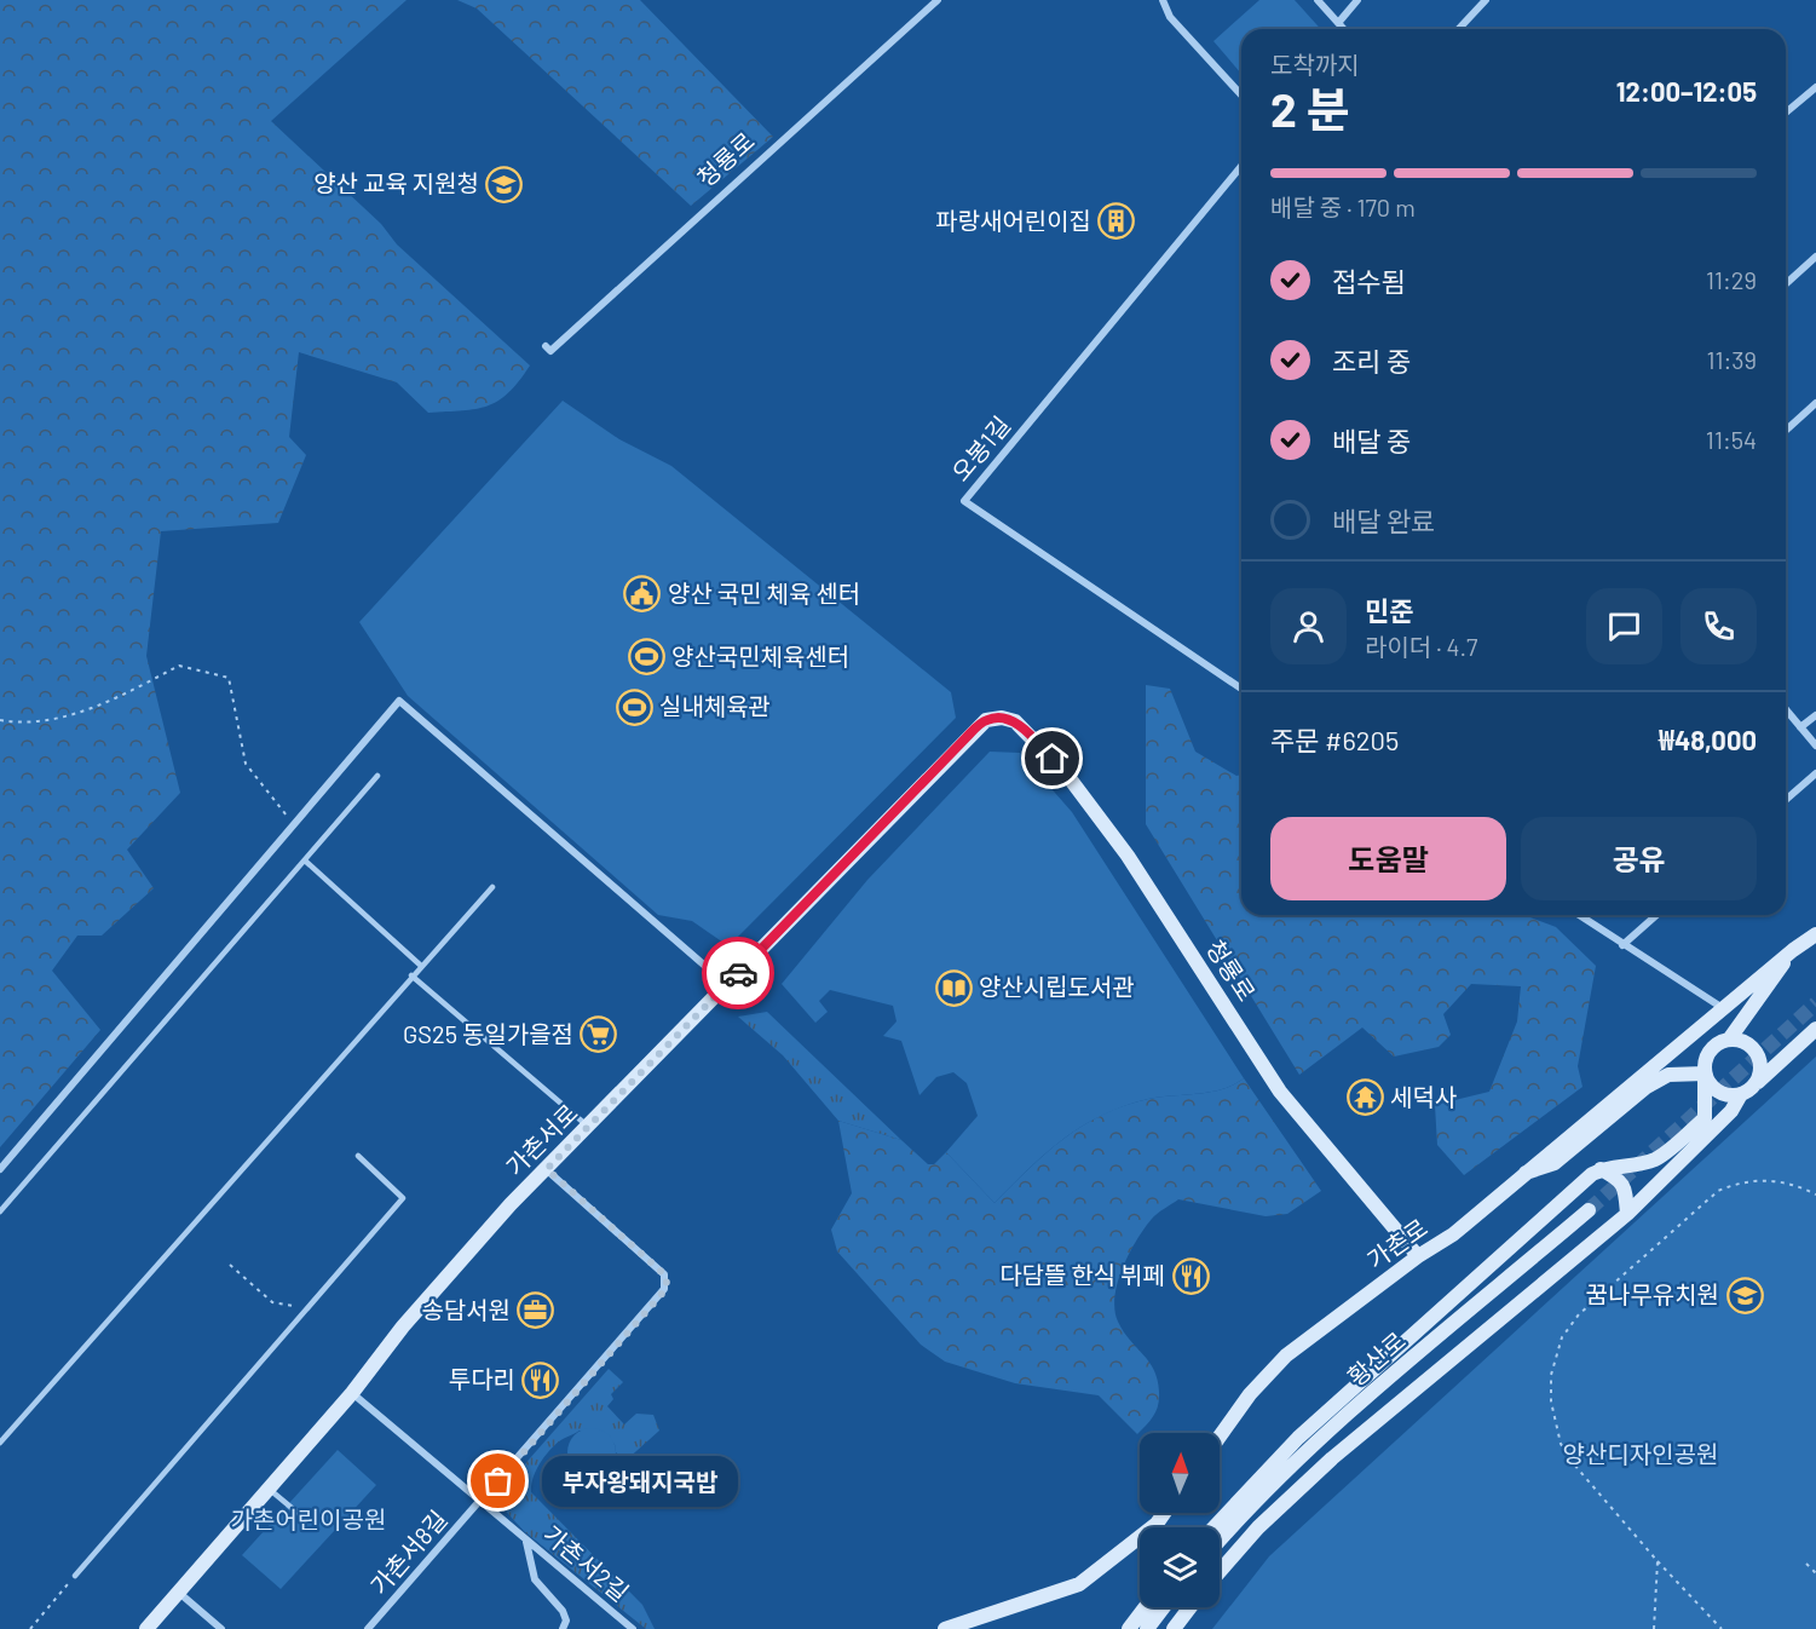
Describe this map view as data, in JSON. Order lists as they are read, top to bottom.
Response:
{
  "streets": {
    "main road": [
      "청룡로",
      "가촌서로",
      "가촌로",
      "황산로"
    ],
    "street": ["오봉1길", "가촌서8길", "가촌서2길"]
  },
  "crossings": [
    ["청룡로", "가촌서로"],
    ["청룡로", "가촌로"],
    ["가촌서로", "가촌서2길"],
    ["가촌서8길", "가촌서2길"]
  ],
  "parks": ["양산디자인공원", "가촌어린이공원"],
  "places": {
    "school or university": ["양산 교육 지원청", "꿈나무유치원"],
    "building": ["파랑새어린이집"],
    "public building": ["양산 국민 체육 센터"],
    "sports": ["양산국민체육센터", "실내체육관"],
    "library": ["양산시립도서관"],
    "supermarket": ["GS25 동일가을점"],
    "temple": ["세덕사"],
    "restaurant": ["다담뜰 한식 뷔페", "투다리"],
    "office": ["송담서원"],
    "other": ["부자왕돼지국밥"]
  },
  "north": "top",
  "page": {
    "heading": ["2 분", "도착까지", "12:00–12:05"],
    "panel": [
      "민준",
      "라이더 · 4.7",
      "주문 #6205",
      "₩48,000"
    ],
    "bar": "배달 중 · 170 m",
    "list": [
      ["접수됨", "11:29"],
      ["조리 중", "11:39"],
      ["배달 중", "11:54"],
      "배달 완료"
    ],
    "buttons": ["도움말", "공유"],
    "bubble": "부자왕돼지국밥"
  }
}
